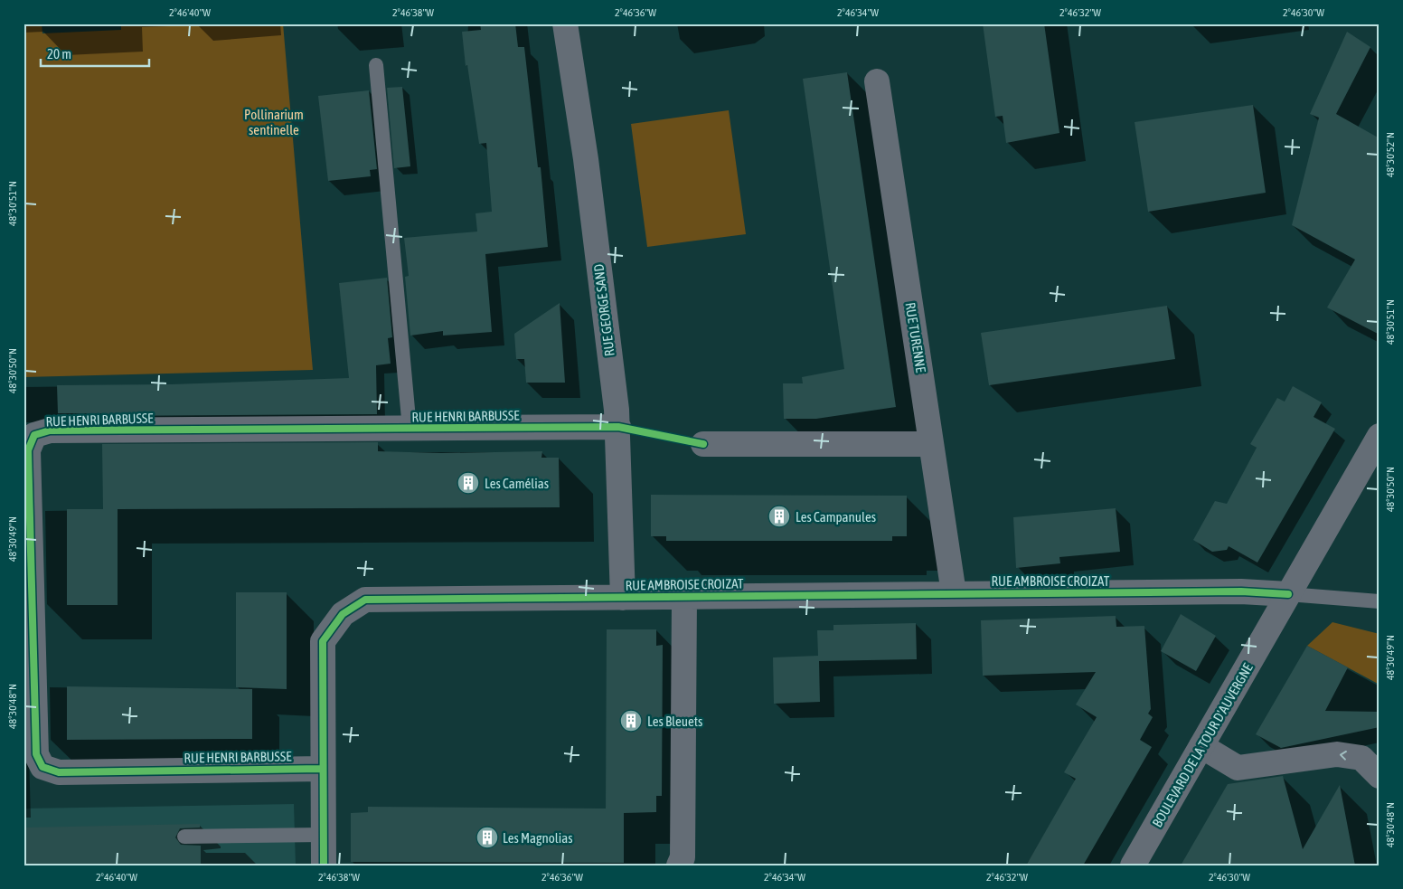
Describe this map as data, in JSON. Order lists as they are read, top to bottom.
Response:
{
  "streets": {
    "street": [
      "RUE GEORGE SAND",
      "RUE TURENNE",
      "RUE HENRI BARBUSSE",
      "RUE AMBROISE CROIZAT",
      "BOULEVARD DE LA TOUR D'AUVERGNE"
    ]
  },
  "crossings": [
    ["RUE GEORGE SAND", "RUE HENRI BARBUSSE"],
    ["RUE GEORGE SAND", "RUE AMBROISE CROIZAT"],
    ["RUE TURENNE", "RUE AMBROISE CROIZAT"],
    ["RUE HENRI BARBUSSE", "RUE AMBROISE CROIZAT"],
    ["RUE AMBROISE CROIZAT", "BOULEVARD DE LA TOUR D'AUVERGNE"]
  ],
  "parks": ["Pollinarium sentinelle"],
  "places": {
    "building": [
      "Les Camélias",
      "Les Campanules",
      "Les Bleuets",
      "Les Magnolias"
    ]
  },
  "scale_bar": "20 m",
  "coordinates": [
    "2°46'40\"W",
    "2°46'38\"W",
    "2°46'36\"W",
    "2°46'34\"W",
    "2°46'32\"W",
    "2°46'30\"W",
    "48°30'52\"N",
    "48°30'51\"N",
    "48°30'50\"N",
    "48°30'49\"N",
    "48°30'48\"N"
  ]
}
